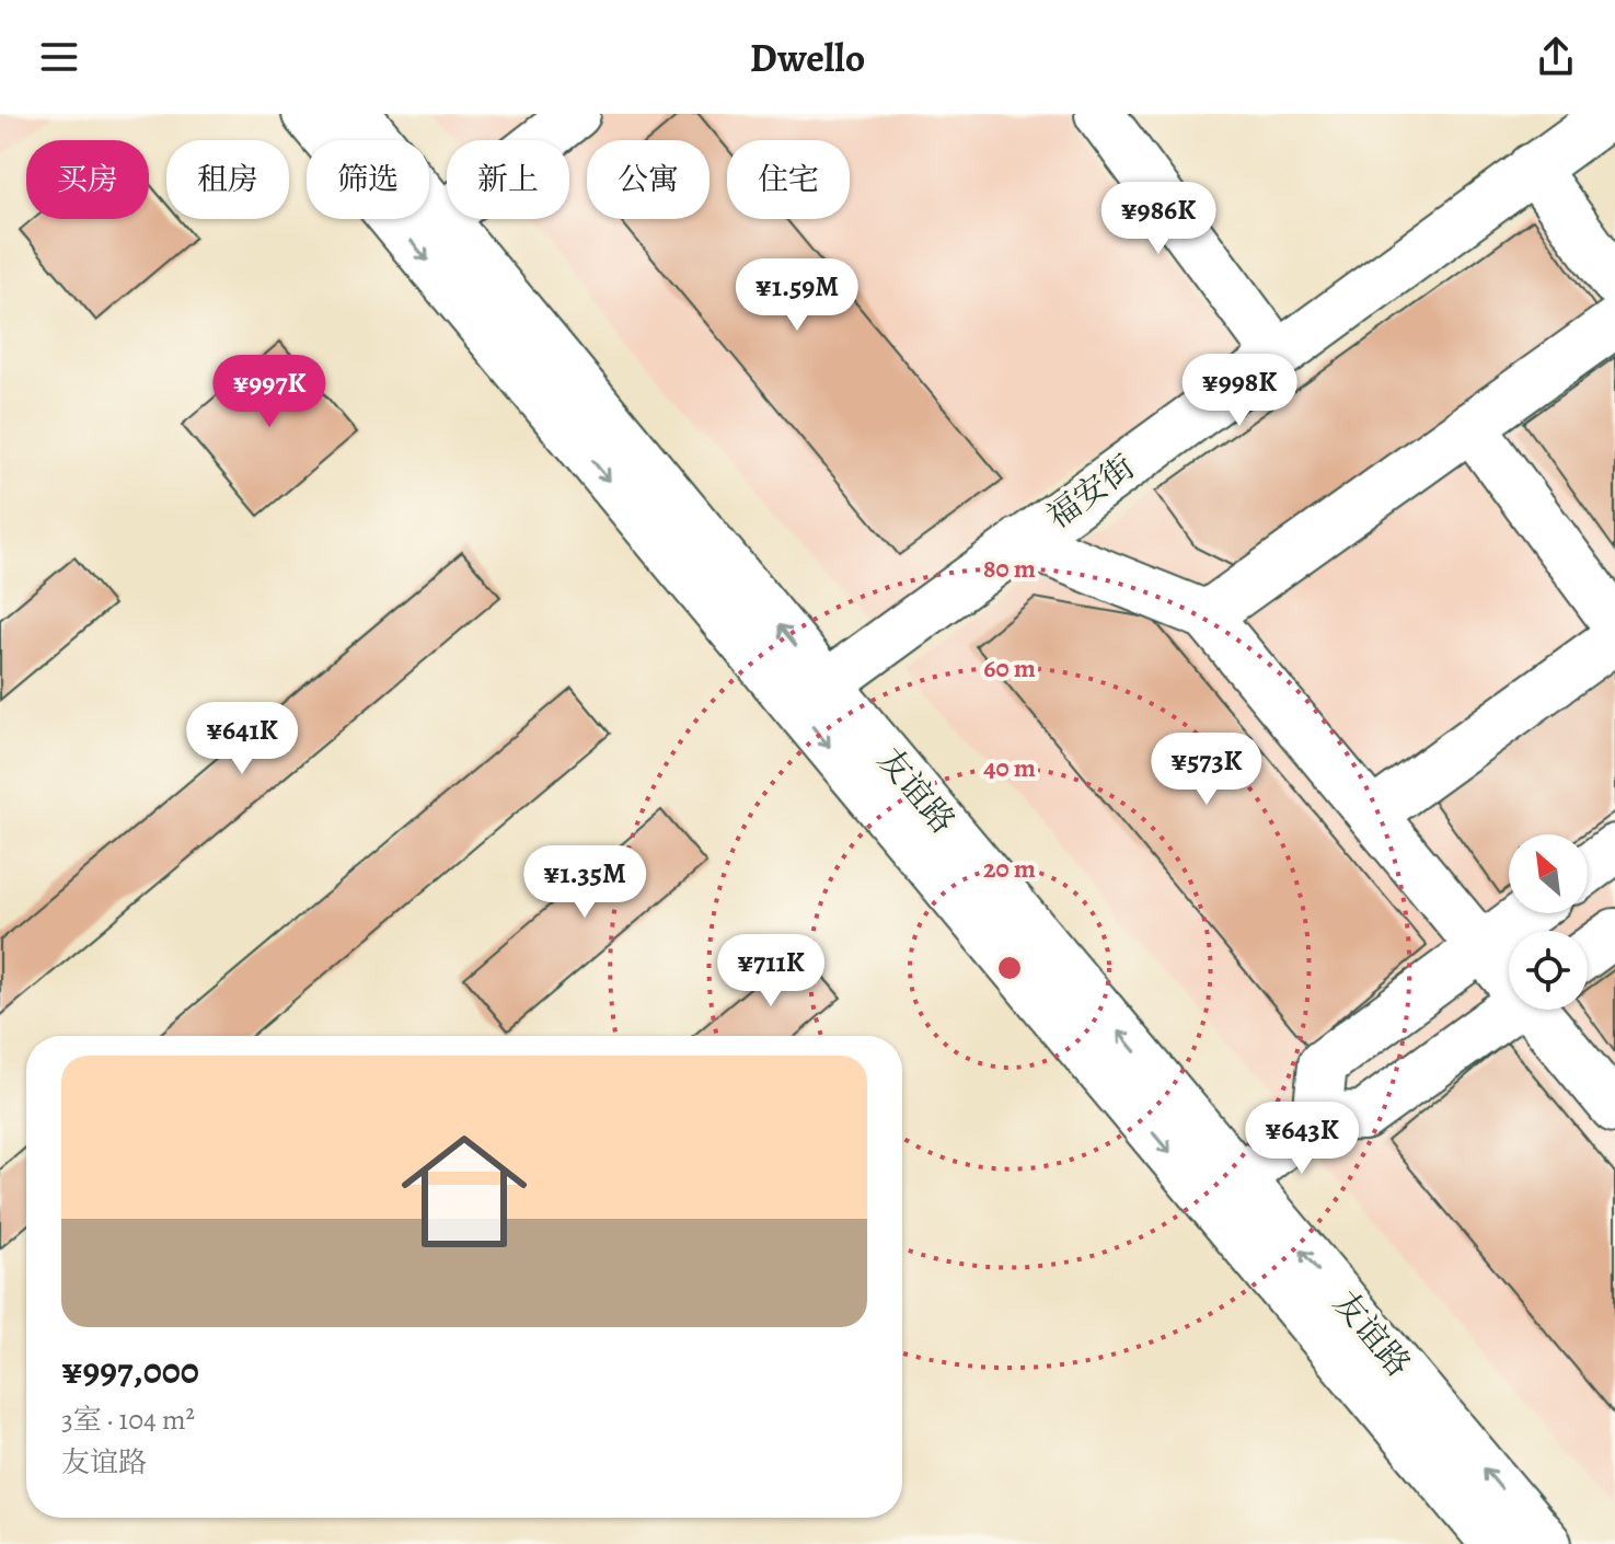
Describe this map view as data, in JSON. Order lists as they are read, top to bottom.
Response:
{
  "streets": {
    "main road": ["福安街", "友谊路"]
  },
  "crossings": [
    ["福安街", "友谊路"]
  ],
  "north": "top left",
  "page": {
    "header": "Dwello",
    "chip": [
      "买房",
      "租房",
      "筛选",
      "新上",
      "公寓",
      "住宅"
    ],
    "price": [
      "¥986K",
      "¥1.59M",
      "¥998K",
      "¥997K",
      "¥641K",
      "¥573K",
      "¥1.35M",
      "¥711K",
      "¥643K"
    ],
    "list": [
      {
        "name": "¥997,000",
        "note": "3室 · 104 m² · 友谊路"
      }
    ]
  },
  "rings": [
    "80 m",
    "60 m",
    "40 m",
    "20 m"
  ]
}
